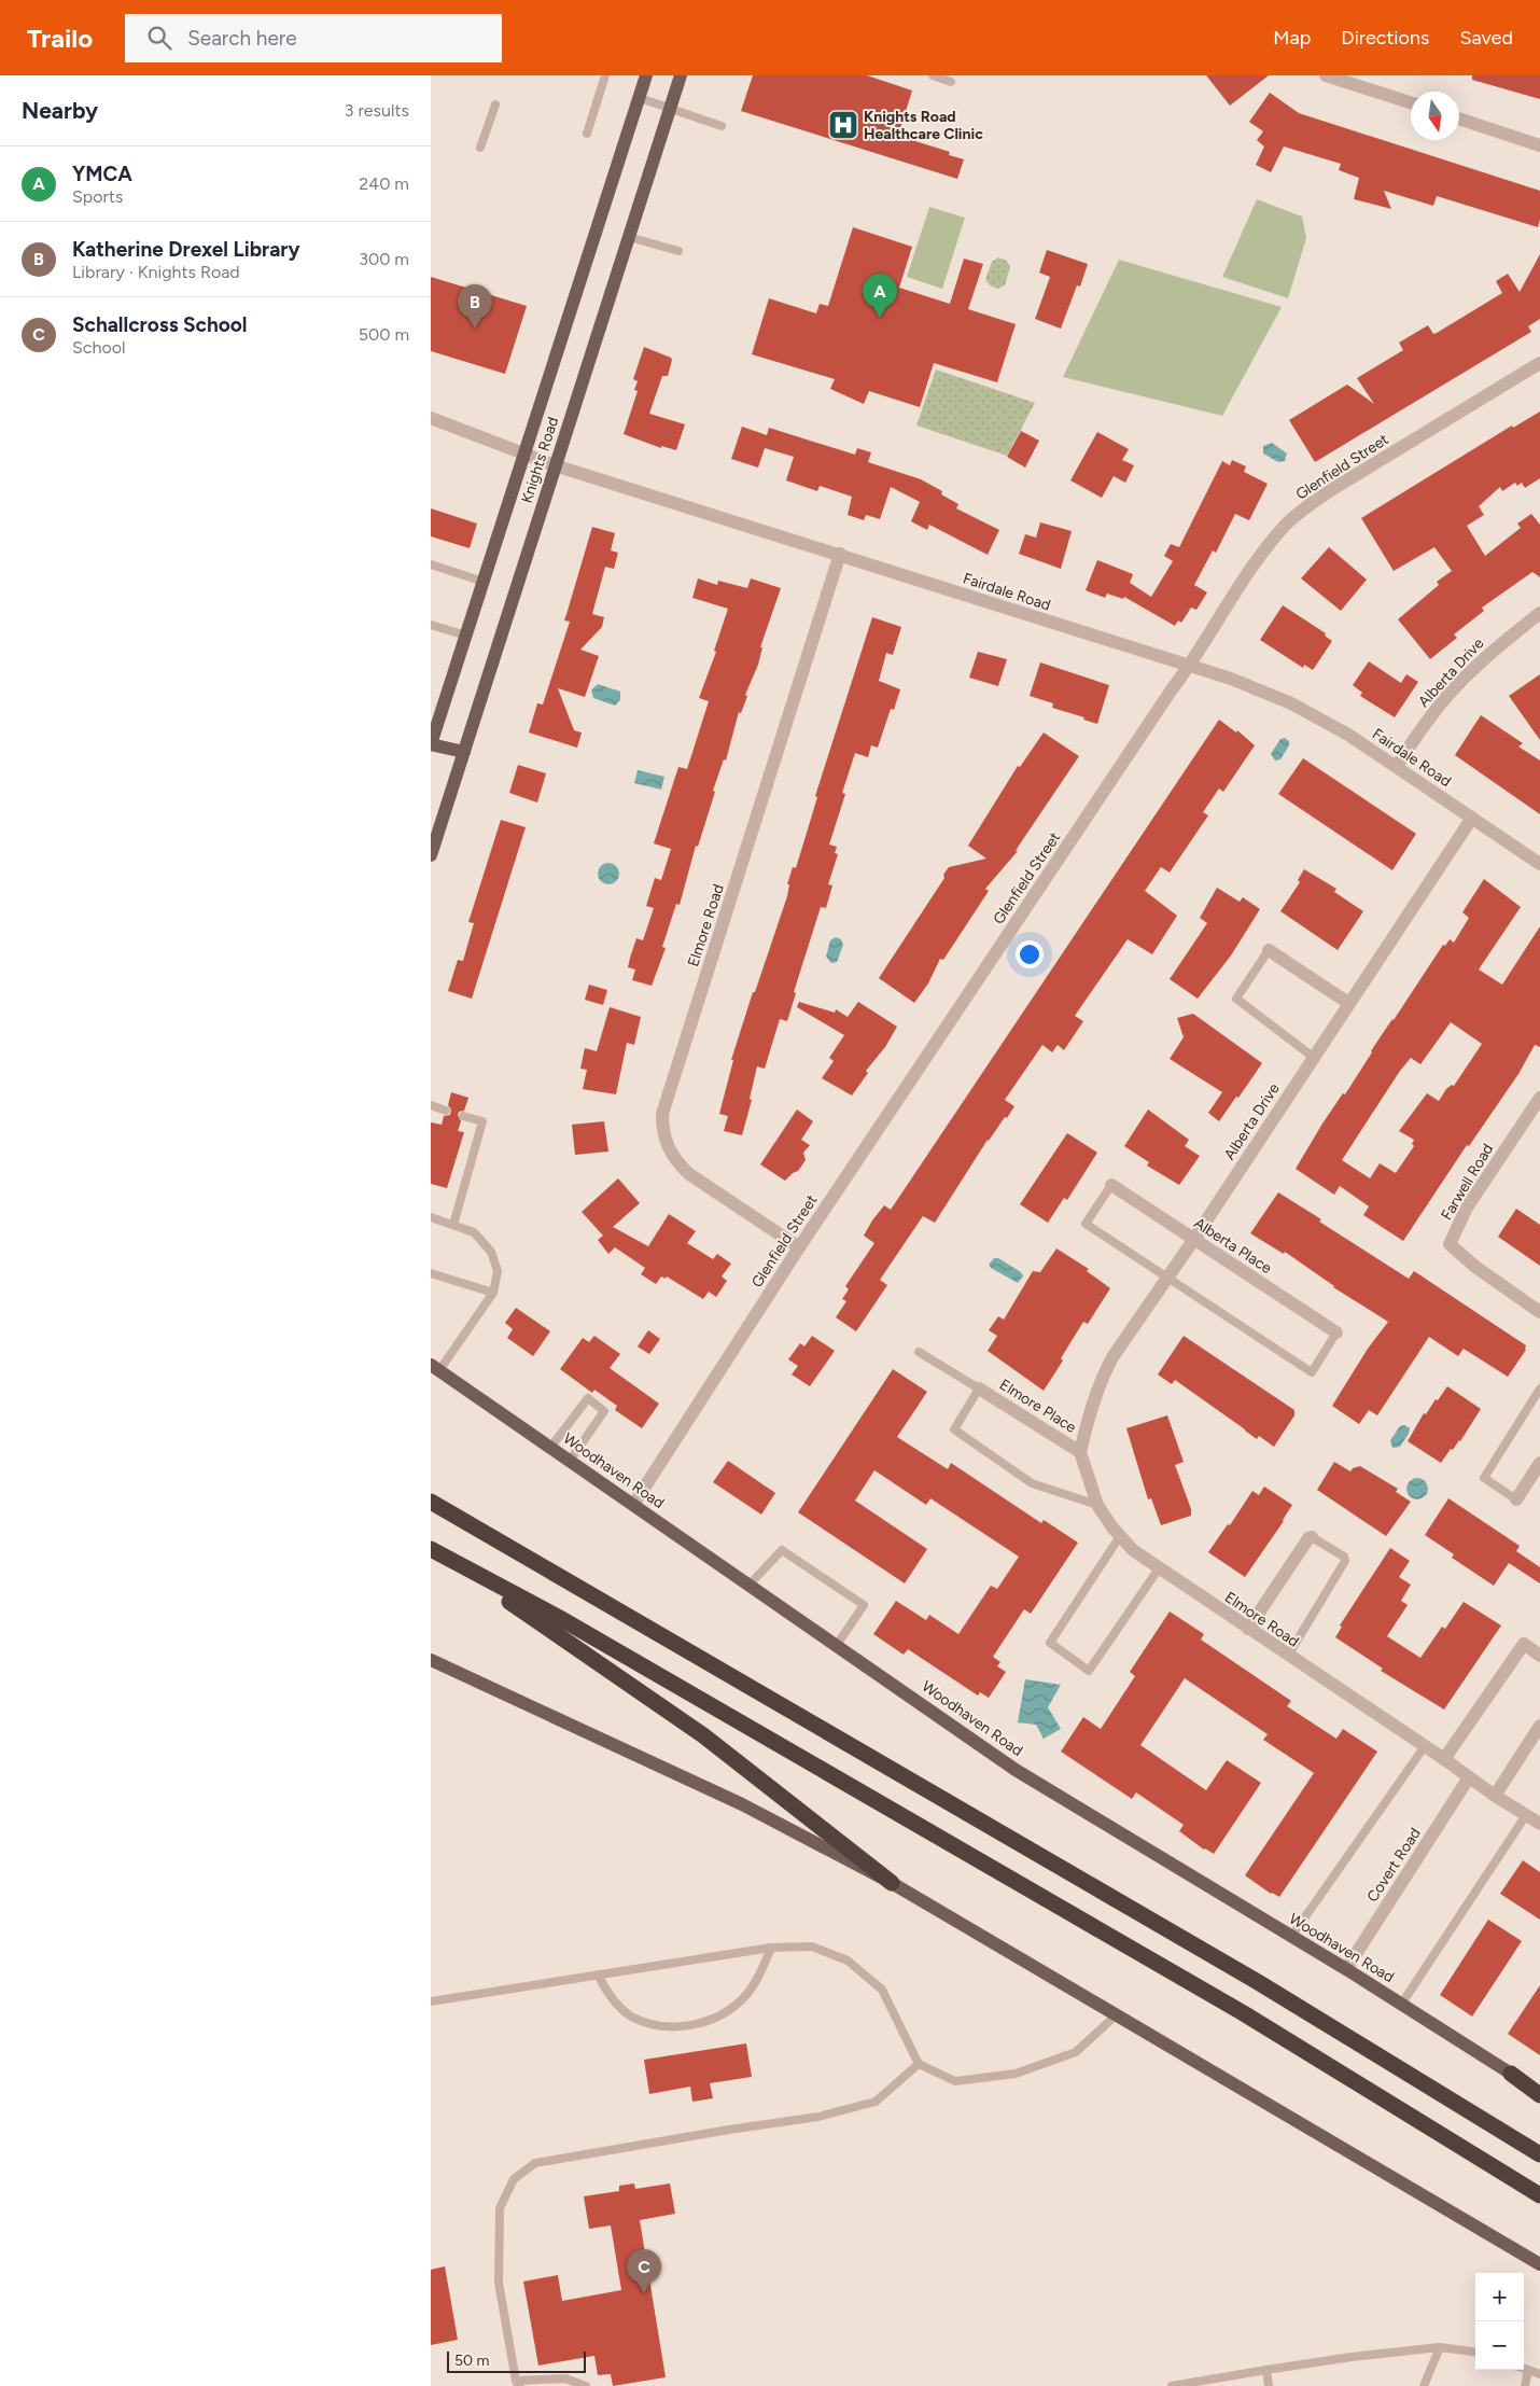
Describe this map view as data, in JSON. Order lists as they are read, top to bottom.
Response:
{
  "streets": {
    "main road": ["Knights Road", "Woodhaven Road"],
    "street": [
      "Glenfield Street",
      "Fairdale Road",
      "Alberta Drive",
      "Elmore Road",
      "Farwell Road",
      "Alberta Place",
      "Elmore Place",
      "Covert Road"
    ]
  },
  "crossings": [
    ["Knights Road", "Fairdale Road"],
    ["Glenfield Street", "Fairdale Road"],
    ["Glenfield Street", "Elmore Road"],
    ["Glenfield Street", "Woodhaven Road"],
    ["Fairdale Road", "Alberta Drive"],
    ["Fairdale Road", "Elmore Road"],
    ["Alberta Drive", "Elmore Road"],
    ["Alberta Drive", "Alberta Place"],
    ["Alberta Drive", "Elmore Place"],
    ["Elmore Road", "Elmore Place"],
    ["Elmore Road", "Covert Road"],
    ["Woodhaven Road", "Covert Road"]
  ],
  "places": {
    "hospital": ["Knights Road Healthcare Clinic"]
  },
  "scale_bar": "50 m",
  "north": "bottom",
  "page": {
    "header": "Trailo",
    "search": "Search here",
    "nav": ["Map", "Directions", "Saved"],
    "heading": ["Nearby", "3 results"],
    "list": [
      {
        "mark": "A",
        "name": "YMCA",
        "note": "Sports",
        "value": "240 m"
      },
      {
        "mark": "B",
        "name": "Katherine Drexel Library",
        "note": "Library · Knights Road",
        "value": "300 m"
      },
      {
        "mark": "C",
        "name": "Schallcross School",
        "note": "School",
        "value": "500 m"
      }
    ],
    "pins": ["A", "B", "C"],
    "map_buttons": ["+", "−"],
    "scale": "50 m"
  }
}
